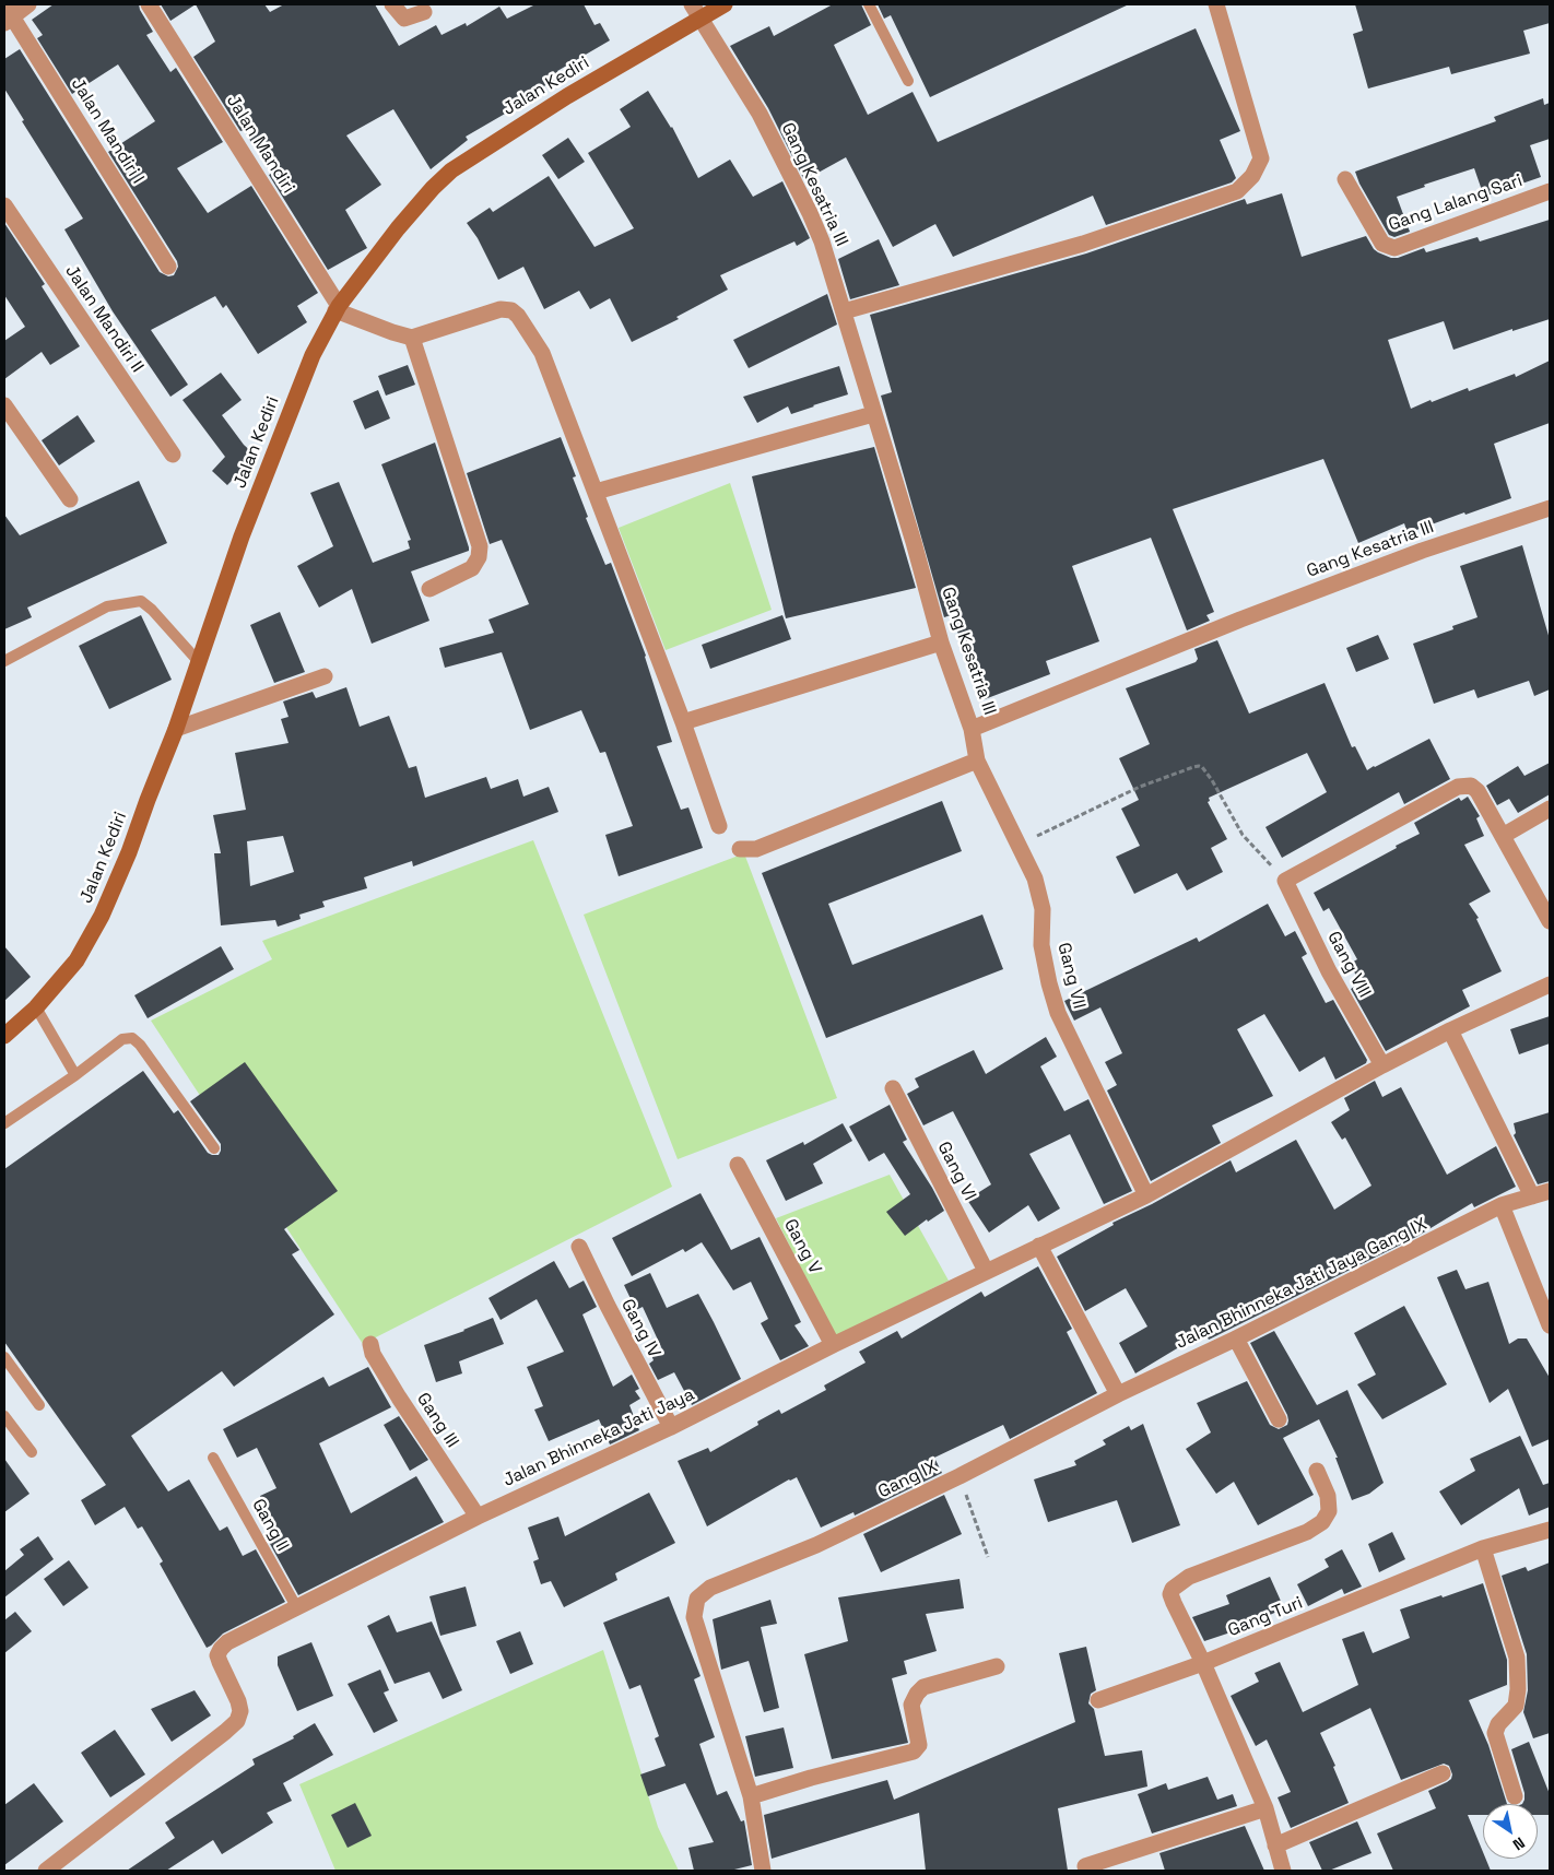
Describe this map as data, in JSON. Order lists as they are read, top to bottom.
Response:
{
  "streets": {
    "main road": ["Jalan Kediri"],
    "street": [
      "Jalan Mandiri I",
      "Jalan Mandiri",
      "Gang Kesatria III",
      "Gang Lalang Sari",
      "Jalan Mandiri II",
      "Gang VIII",
      "Gang VII",
      "Gang VI",
      "Gang V",
      "Jalan Bhinneka Jati Jaya Gang IX",
      "Gang IV",
      "Gang III",
      "Jalan Bhinneka Jati Jaya",
      "Gang IX",
      "Gang Turi"
    ],
    "lane": ["Gang II"]
  },
  "crossings": [
    ["Jalan Kediri", "Jalan Mandiri"],
    ["Jalan Kediri", "Gang Kesatria III"],
    ["Gang Kesatria III", "Gang VII"],
    ["Gang VIII", "Jalan Bhinneka Jati Jaya"],
    ["Gang VII", "Jalan Bhinneka Jati Jaya"],
    ["Gang VI", "Jalan Bhinneka Jati Jaya"],
    ["Gang V", "Jalan Bhinneka Jati Jaya"],
    ["Jalan Bhinneka Jati Jaya Gang IX", "Gang IX"],
    ["Gang IV", "Jalan Bhinneka Jati Jaya"],
    ["Gang III", "Jalan Bhinneka Jati Jaya"],
    ["Jalan Bhinneka Jati Jaya", "Gang II"]
  ],
  "north": "bottom right"
}
